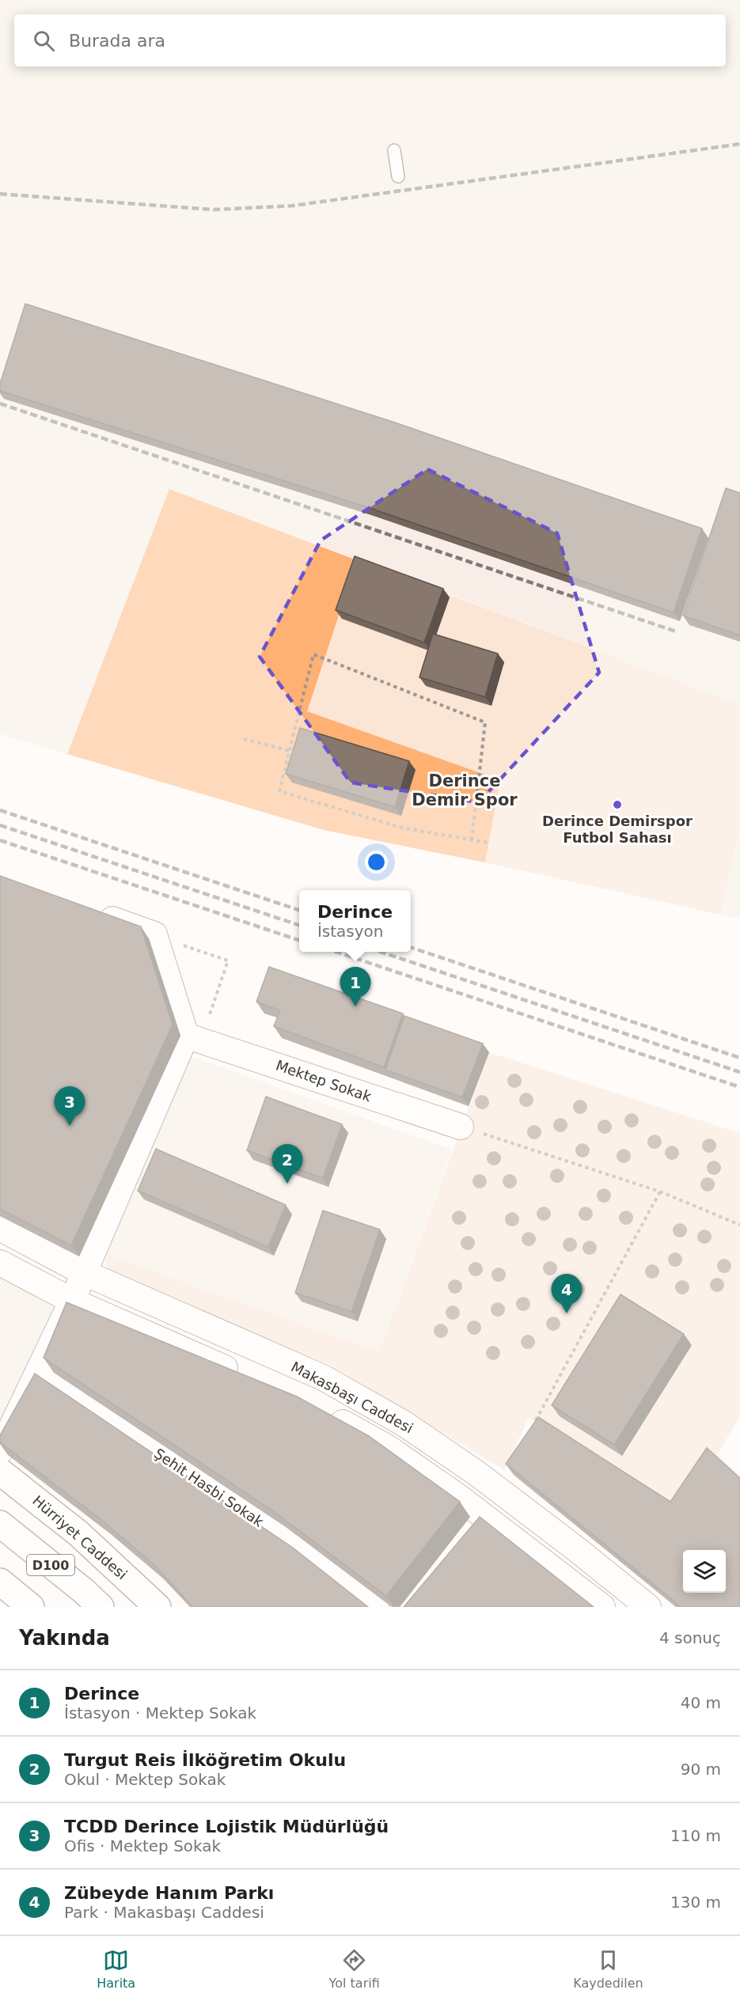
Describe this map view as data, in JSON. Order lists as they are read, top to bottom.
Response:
{
  "streets": {
    "main road": ["Hürriyet Caddesi", "D100"],
    "street": ["Mektep Sokak", "Makasbaşı Caddesi", "Şehit Hasbi Sokak"]
  },
  "districts": ["Derince Demir Spor"],
  "places": ["Derince Demirspor Futbol Sahası"],
  "page": {
    "search": "Burada ara",
    "popup": ["Derince", "İstasyon"],
    "pins": [
      "1",
      "3",
      "2",
      "4"
    ],
    "heading": ["Yakında", "4 sonuç"],
    "list": [
      {
        "mark": "1",
        "name": "Derince",
        "note": "İstasyon · Mektep Sokak",
        "value": "40 m"
      },
      {
        "mark": "2",
        "name": "Turgut Reis İlköğretim Okulu",
        "note": "Okul · Mektep Sokak",
        "value": "90 m"
      },
      {
        "mark": "3",
        "name": "TCDD Derince Lojistik Müdürlüğü",
        "note": "Ofis · Mektep Sokak",
        "value": "110 m"
      },
      {
        "mark": "4",
        "name": "Zübeyde Hanım Parkı",
        "note": "Park · Makasbaşı Caddesi",
        "value": "130 m"
      }
    ],
    "nav": ["Harita", "Yol tarifi", "Kaydedilen"]
  }
}
